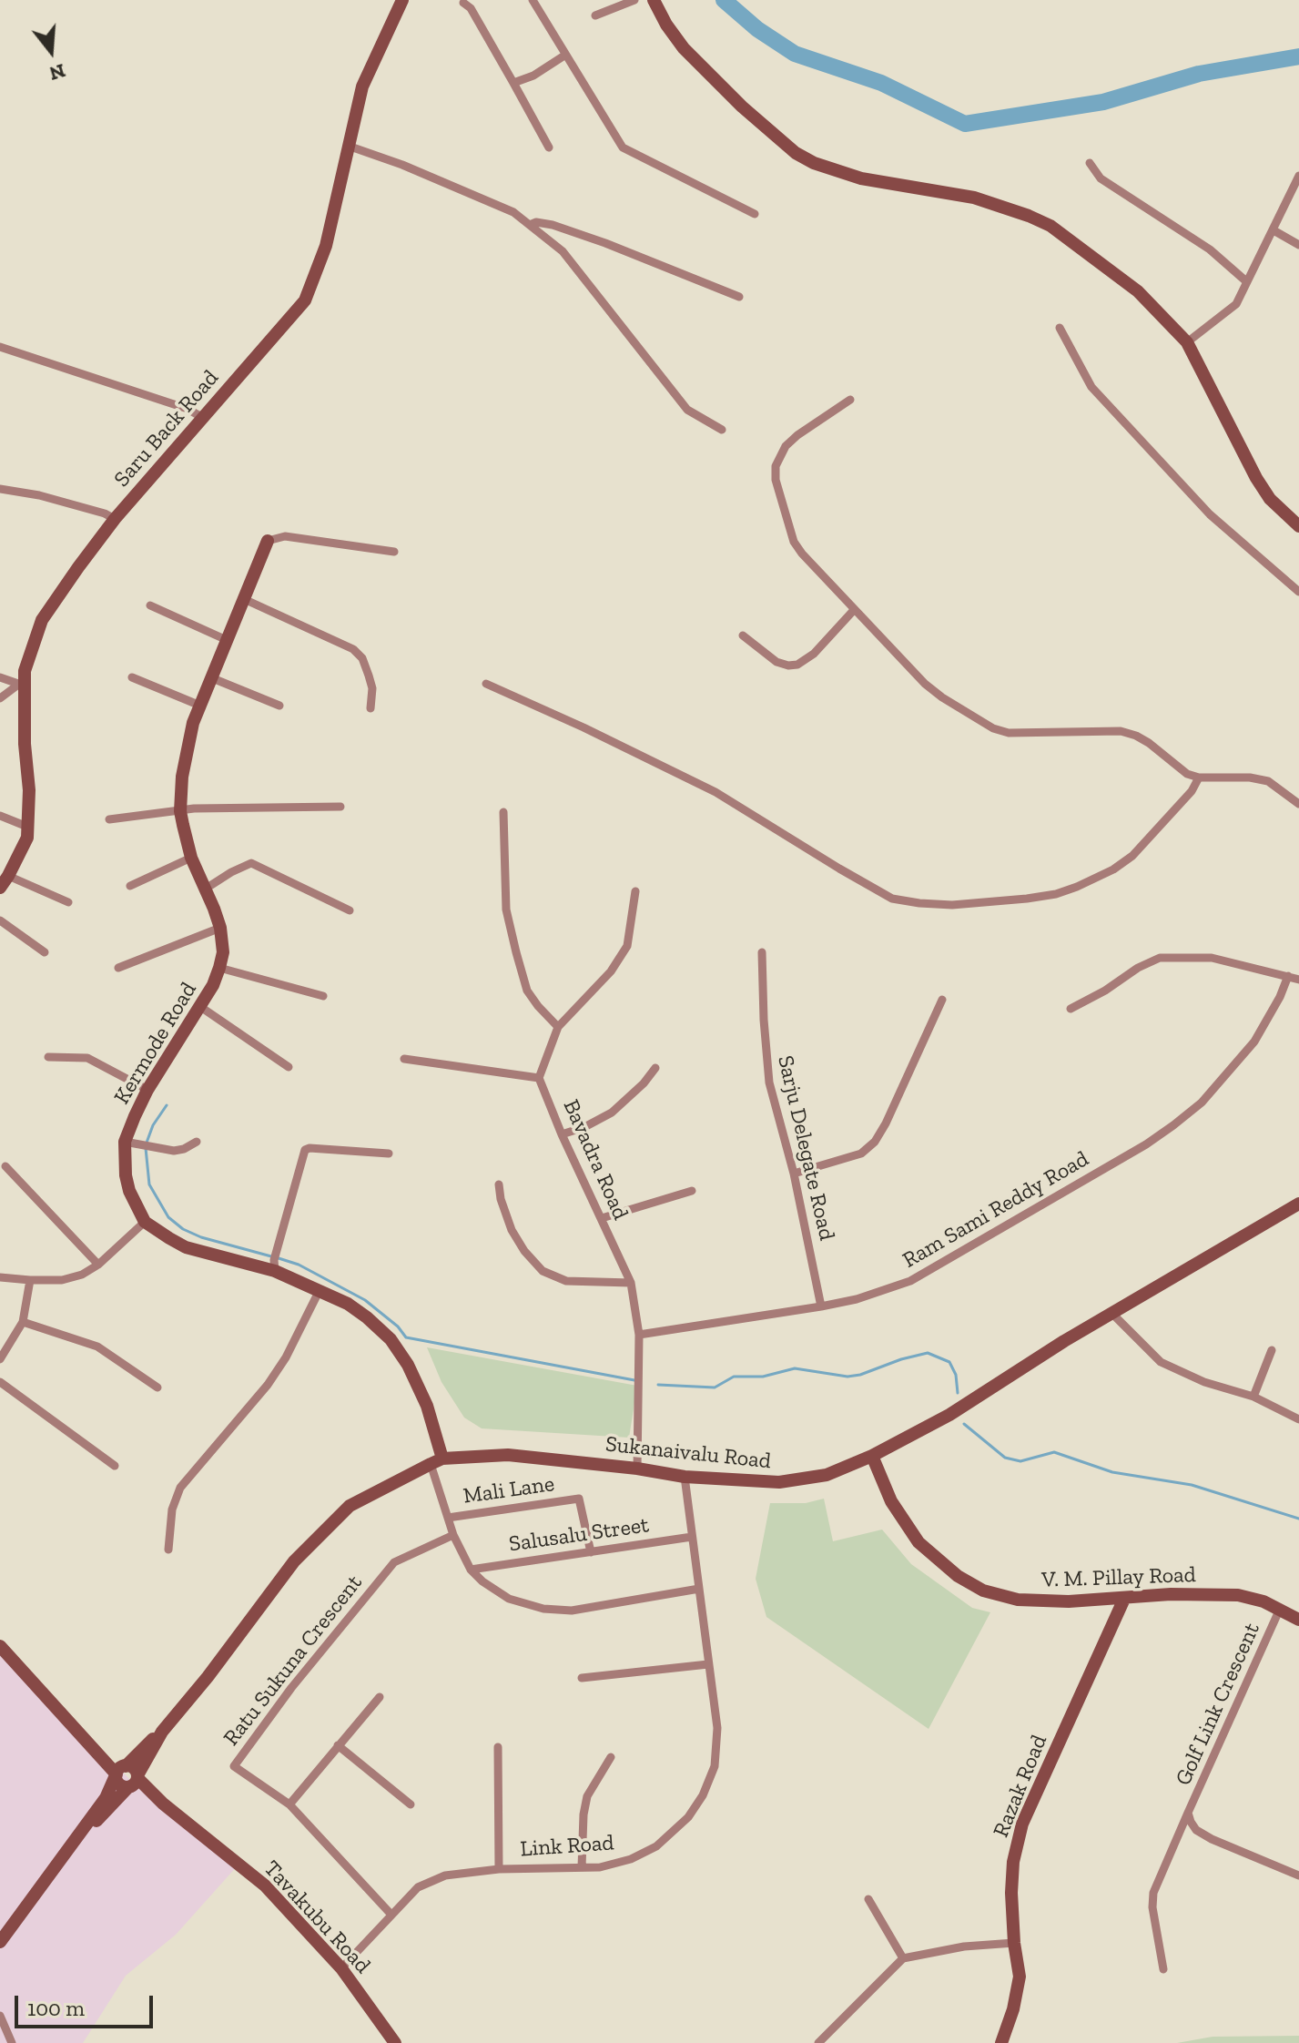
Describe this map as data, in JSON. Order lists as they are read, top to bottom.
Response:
{
  "streets": {
    "main road": [
      "Saru Back Road",
      "Kermode Road",
      "Sukanaivalu Road",
      "V. M. Pillay Road",
      "Razak Road",
      "Tavakubu Road"
    ],
    "street": [
      "Sarju Delegate Road",
      "Bavadra Road",
      "Ram Sami Reddy Road",
      "Mali Lane",
      "Salusalu Street",
      "Ratu Sukuna Crescent",
      "Golf Link Crescent",
      "Link Road"
    ]
  },
  "crossings": [
    ["Sarju Delegate Road", "Ram Sami Reddy Road"],
    ["Bavadra Road", "Ram Sami Reddy Road"],
    ["Bavadra Road", "Sukanaivalu Road"],
    ["Sukanaivalu Road", "V. M. Pillay Road"],
    ["Sukanaivalu Road", "Link Road"],
    ["Sukanaivalu Road", "Tavakubu Road"],
    ["Mali Lane", "Salusalu Street"],
    ["Salusalu Street", "Link Road"],
    ["V. M. Pillay Road", "Golf Link Crescent"],
    ["V. M. Pillay Road", "Razak Road"],
    ["Ratu Sukuna Crescent", "Link Road"],
    ["Link Road", "Tavakubu Road"]
  ],
  "scale_bar": "100 m",
  "north": "bottom"
}
